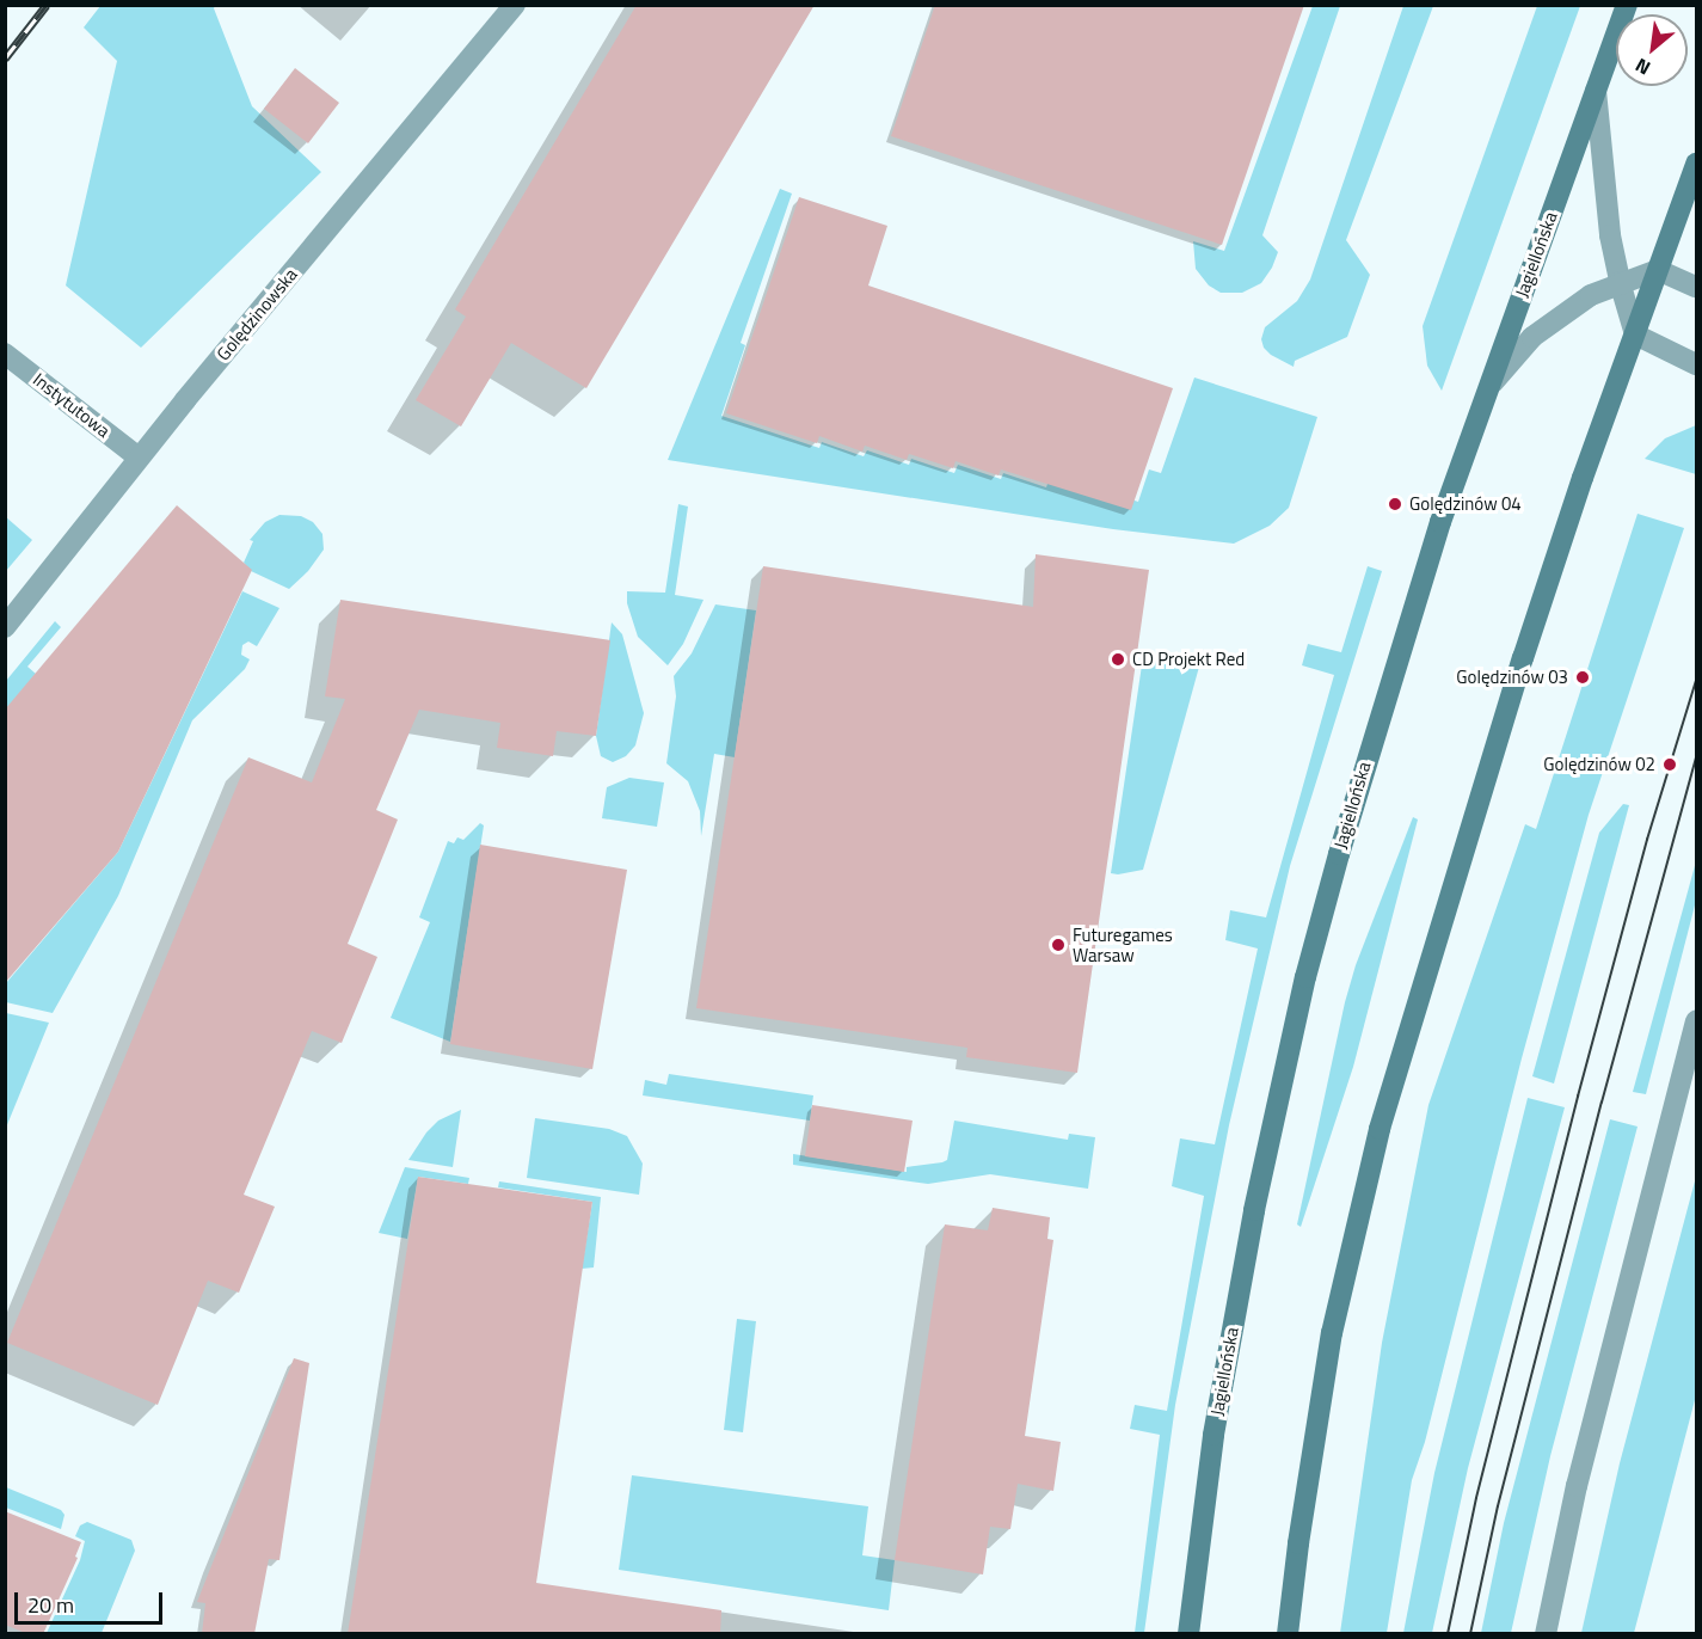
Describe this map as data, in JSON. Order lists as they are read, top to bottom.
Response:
{
  "streets": {
    "main road": ["Jagiellońska"],
    "street": ["Golędzinowska", "Instytutowa"]
  },
  "crossings": [
    ["Golędzinowska", "Instytutowa"]
  ],
  "places": [
    "Golędzinów 04",
    "CD Projekt Red",
    "Golędzinów 03",
    "Golędzinów 02",
    "Futuregames Warsaw"
  ],
  "scale_bar": "20 m",
  "north": "bottom left"
}
